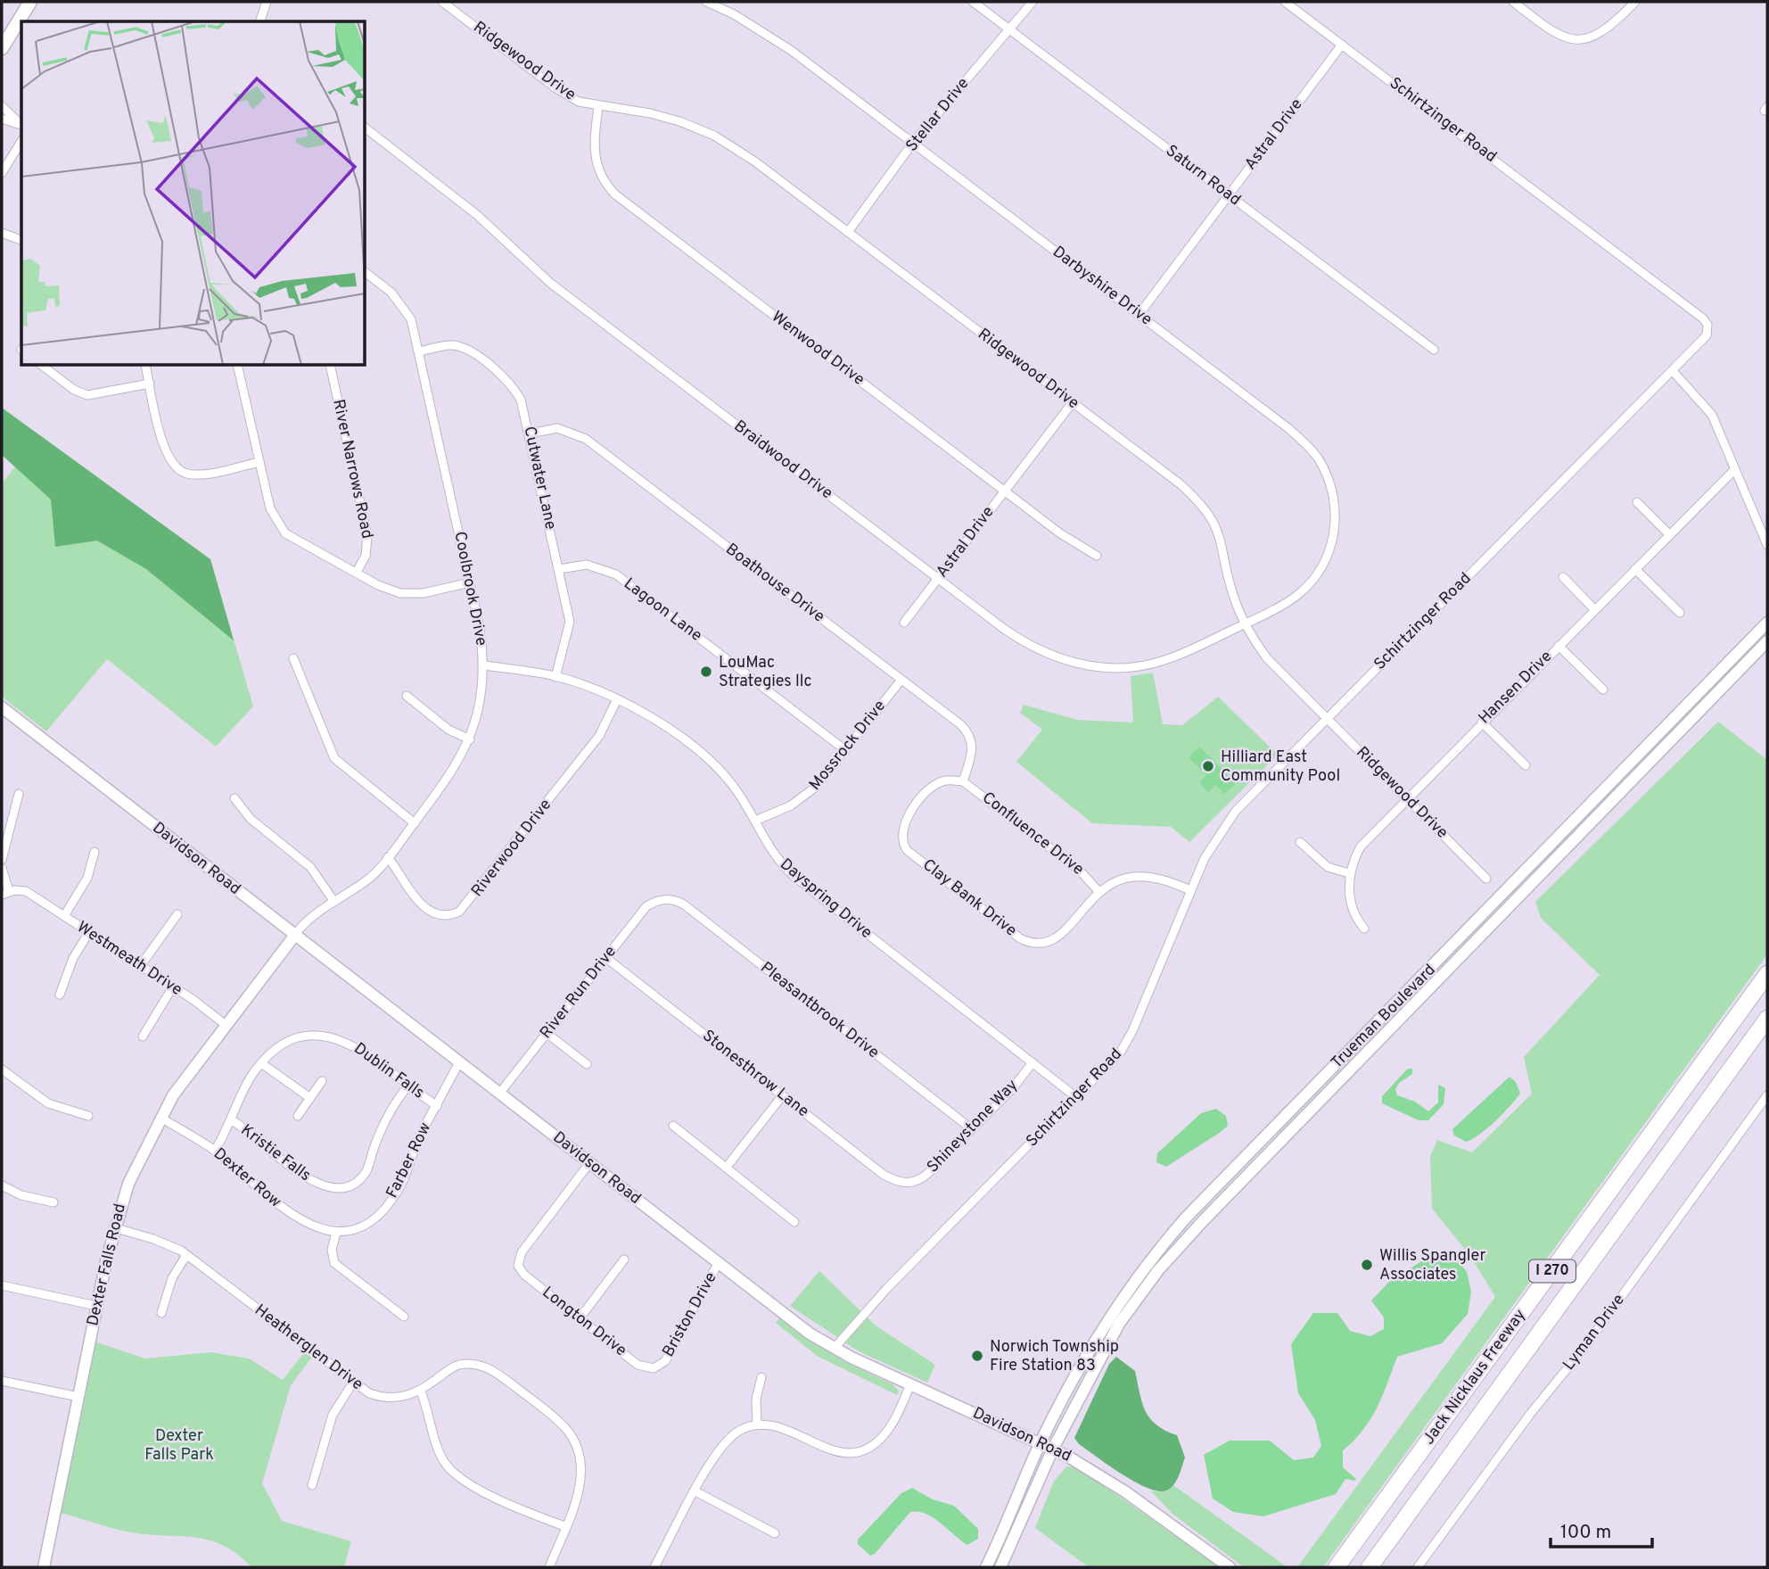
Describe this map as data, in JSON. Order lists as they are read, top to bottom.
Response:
{
  "streets": {
    "highway": ["I 270", "Jack Nicklaus Freeway"],
    "main road": ["Davidson Road", "Trueman Boulevard", "Dexter Falls Road"],
    "street": [
      "Ridgewood Drive",
      "Stellar Drive",
      "Schirtzinger Road",
      "Astral Drive",
      "Saturn Road",
      "Darbyshire Drive",
      "Wenwood Drive",
      "Braidwood Drive",
      "River Narrows Road",
      "Cutwater Lane",
      "Boathouse Drive",
      "Coolbrook Drive",
      "Lagoon Lane",
      "Hansen Drive",
      "Mossrock Drive",
      "Confluence Drive",
      "Riverwood Drive",
      "Clay Bank Drive",
      "Dayspring Drive",
      "Westmeath Drive",
      "River Run Drive",
      "Pleasantbrook Drive",
      "Dublin Falls",
      "Stonesthrow Lane",
      "Shineystone Way",
      "Kristie Falls",
      "Farber Row",
      "Dexter Row",
      "Briston Drive",
      "Longton Drive",
      "Lyman Drive",
      "Heatherglen Drive"
    ]
  },
  "crossings": [
    ["Ridgewood Drive", "Stellar Drive"],
    ["Ridgewood Drive", "Schirtzinger Road"],
    ["Ridgewood Drive", "Astral Drive"],
    ["Ridgewood Drive", "Darbyshire Drive"],
    ["Ridgewood Drive", "Wenwood Drive"],
    ["Ridgewood Drive", "Braidwood Drive"],
    ["Ridgewood Drive", "Hansen Drive"],
    ["Stellar Drive", "Saturn Road"],
    ["Stellar Drive", "Darbyshire Drive"],
    ["Schirtzinger Road", "Astral Drive"],
    ["Schirtzinger Road", "Davidson Road"],
    ["Schirtzinger Road", "Dayspring Drive"],
    ["Astral Drive", "Saturn Road"],
    ["Astral Drive", "Darbyshire Drive"],
    ["Astral Drive", "Wenwood Drive"],
    ["Astral Drive", "Braidwood Drive"],
    ["Darbyshire Drive", "Braidwood Drive"],
    ["Cutwater Lane", "Boathouse Drive"],
    ["Cutwater Lane", "Coolbrook Drive"],
    ["Cutwater Lane", "Lagoon Lane"],
    ["Cutwater Lane", "Dayspring Drive"],
    ["Boathouse Drive", "Mossrock Drive"],
    ["Boathouse Drive", "Confluence Drive"],
    ["Boathouse Drive", "Clay Bank Drive"],
    ["Coolbrook Drive", "Riverwood Drive"],
    ["Coolbrook Drive", "Davidson Road"],
    ["Coolbrook Drive", "Dayspring Drive"],
    ["Coolbrook Drive", "Dexter Falls Road"],
    ["Lagoon Lane", "Mossrock Drive"],
    ["Mossrock Drive", "Dayspring Drive"],
    ["Confluence Drive", "Clay Bank Drive"],
    ["Riverwood Drive", "Dayspring Drive"],
    ["Davidson Road", "River Run Drive"],
    ["Davidson Road", "Trueman Boulevard"],
    ["Davidson Road", "Farber Row"],
    ["Davidson Road", "Dexter Falls Road"],
    ["Davidson Road", "Briston Drive"],
    ["Davidson Road", "Longton Drive"],
    ["Dayspring Drive", "Shineystone Way"],
    ["Westmeath Drive", "Dexter Falls Road"],
    ["River Run Drive", "Pleasantbrook Drive"],
    ["River Run Drive", "Stonesthrow Lane"],
    ["Pleasantbrook Drive", "Shineystone Way"],
    ["Dublin Falls", "Kristie Falls"],
    ["Dublin Falls", "Farber Row"],
    ["Dublin Falls", "Dexter Row"],
    ["Stonesthrow Lane", "Shineystone Way"],
    ["Farber Row", "Dexter Row"],
    ["Dexter Row", "Dexter Falls Road"],
    ["Dexter Falls Road", "Heatherglen Drive"],
    ["Briston Drive", "Longton Drive"]
  ],
  "parks": ["Dexter Falls Park"],
  "places": [
    "LouMac Strategies llc",
    "Hilliard East Community Pool",
    "Willis Spangler Associates",
    "Norwich Township Fire Station 83"
  ],
  "scale_bar": "100 m"
}
